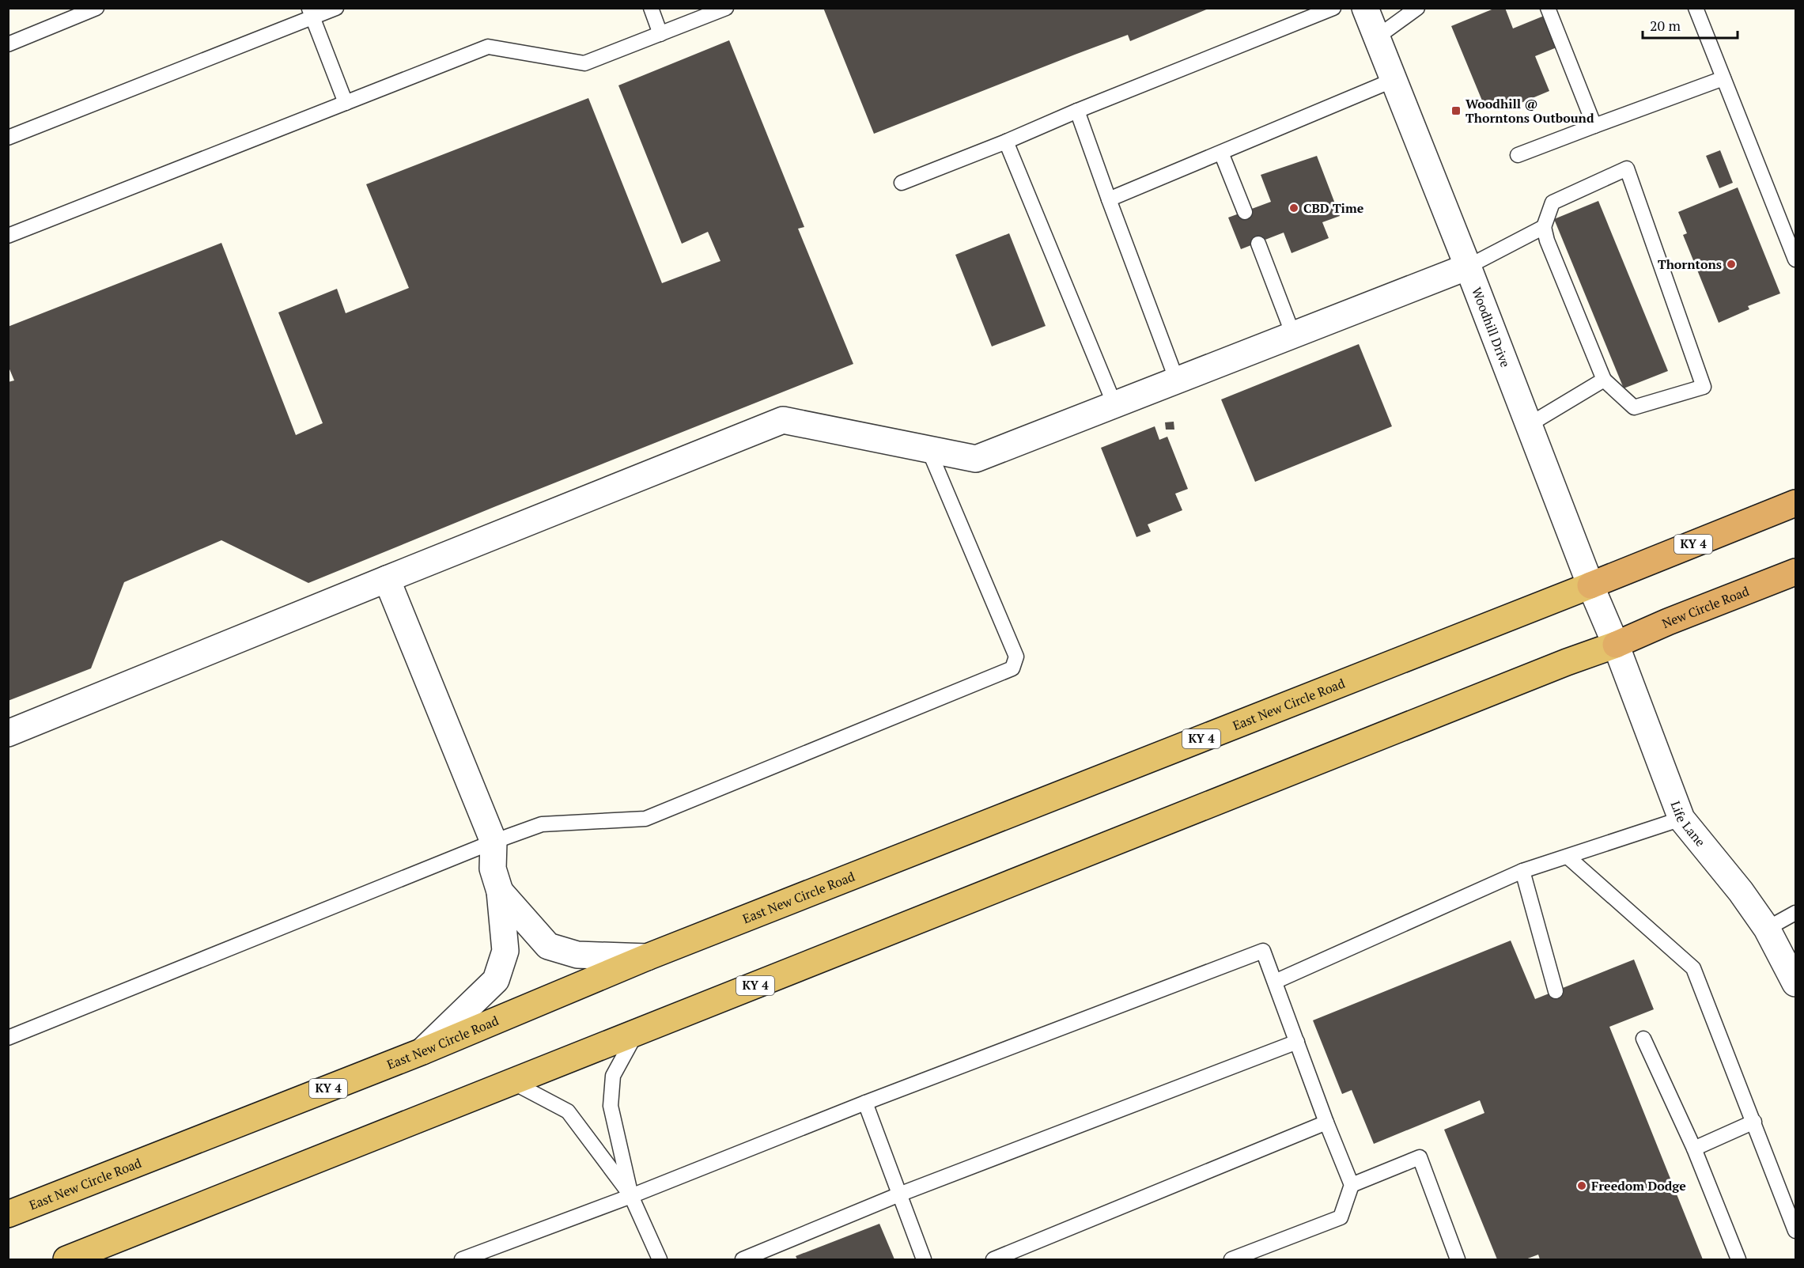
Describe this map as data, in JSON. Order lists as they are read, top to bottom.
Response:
{
  "streets": {
    "highway": ["KY 4", "New Circle Road", "East New Circle Road"],
    "street": ["Woodhill Drive", "Life Lane"]
  },
  "crossings": [
    ["Woodhill Drive", "KY 4"],
    ["Woodhill Drive", "New Circle Road"],
    ["Woodhill Drive", "East New Circle Road"],
    ["Woodhill Drive", "Life Lane"],
    ["KY 4", "New Circle Road"],
    ["KY 4", "East New Circle Road"],
    ["KY 4", "Life Lane"],
    ["New Circle Road", "Life Lane"]
  ],
  "places": {
    "transit": ["Woodhill @ Thorntons Outbound"],
    "other": ["CBD Time", "Thorntons", "Freedom Dodge"]
  },
  "scale_bar": "20 m"
}
